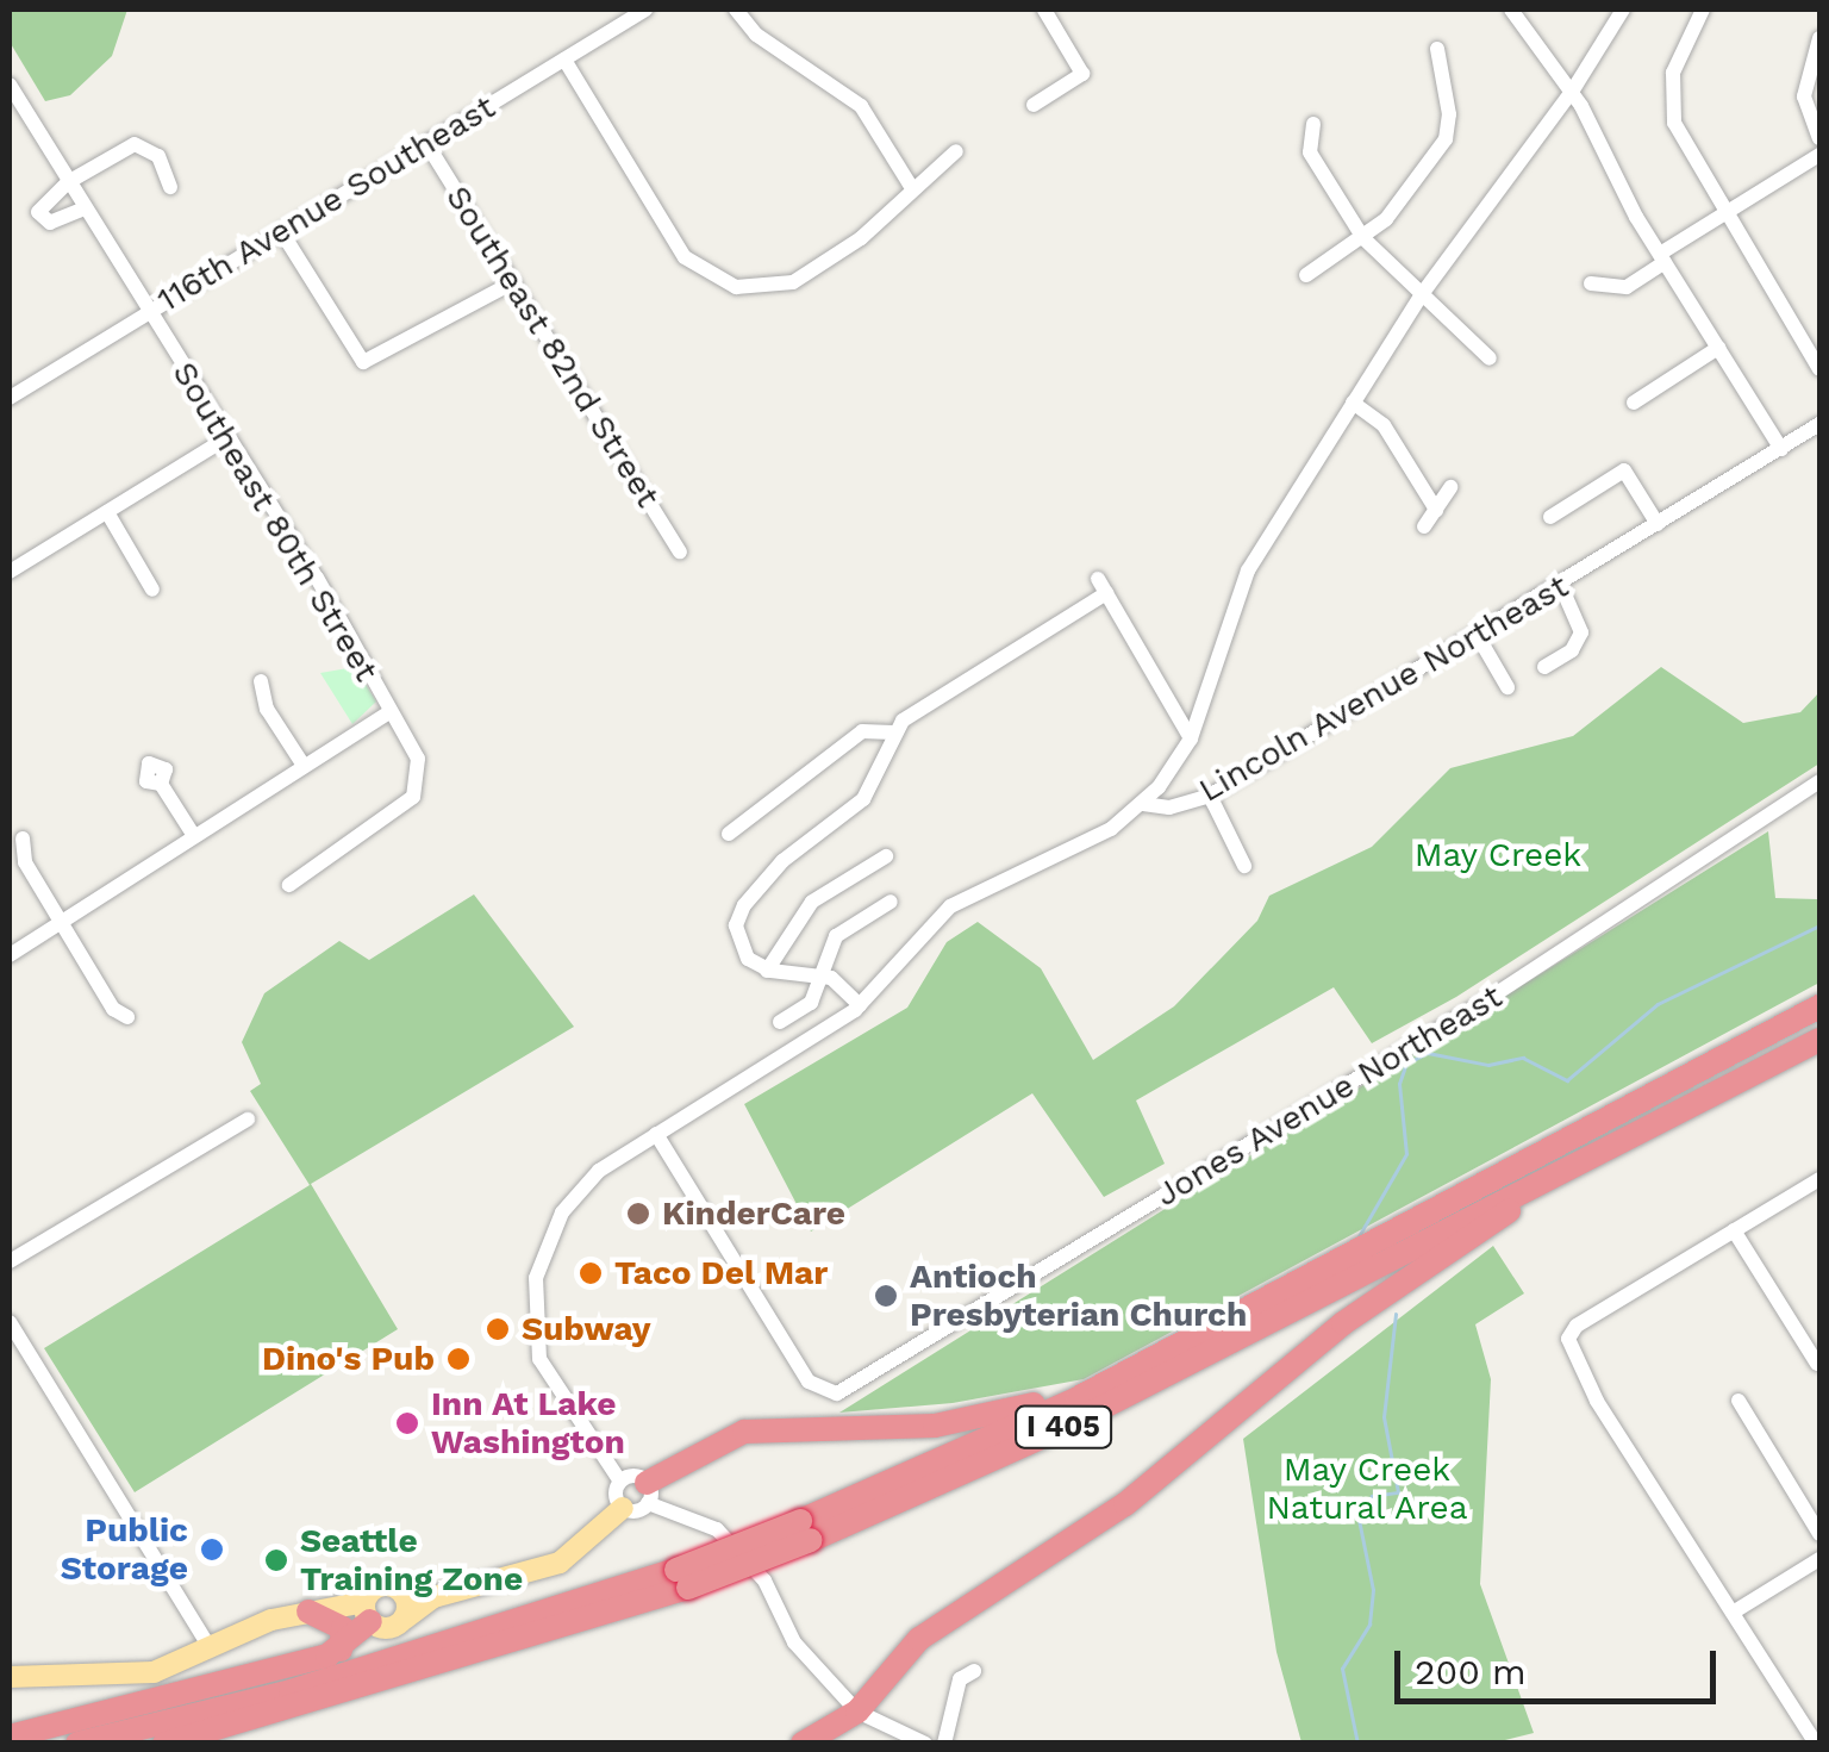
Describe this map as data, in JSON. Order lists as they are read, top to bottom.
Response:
{
  "streets": {
    "highway": ["I 405"],
    "street": [
      "116th Avenue Southeast",
      "Southeast 82nd Street",
      "Southeast 80th Street",
      "Lincoln Avenue Northeast",
      "Jones Avenue Northeast"
    ]
  },
  "crossings": [
    ["116th Avenue Southeast", "Southeast 82nd Street"],
    ["116th Avenue Southeast", "Southeast 80th Street"],
    ["Lincoln Avenue Northeast", "Jones Avenue Northeast"]
  ],
  "parks": ["May Creek", "May Creek Natural Area"],
  "places": [
    "KinderCare",
    "Taco Del Mar",
    "Antioch Presbyterian Church",
    "Subway",
    "Dino's Pub",
    "Inn At Lake Washington",
    "Public Storage",
    "Seattle Training Zone"
  ],
  "scale_bar": "200 m"
}
